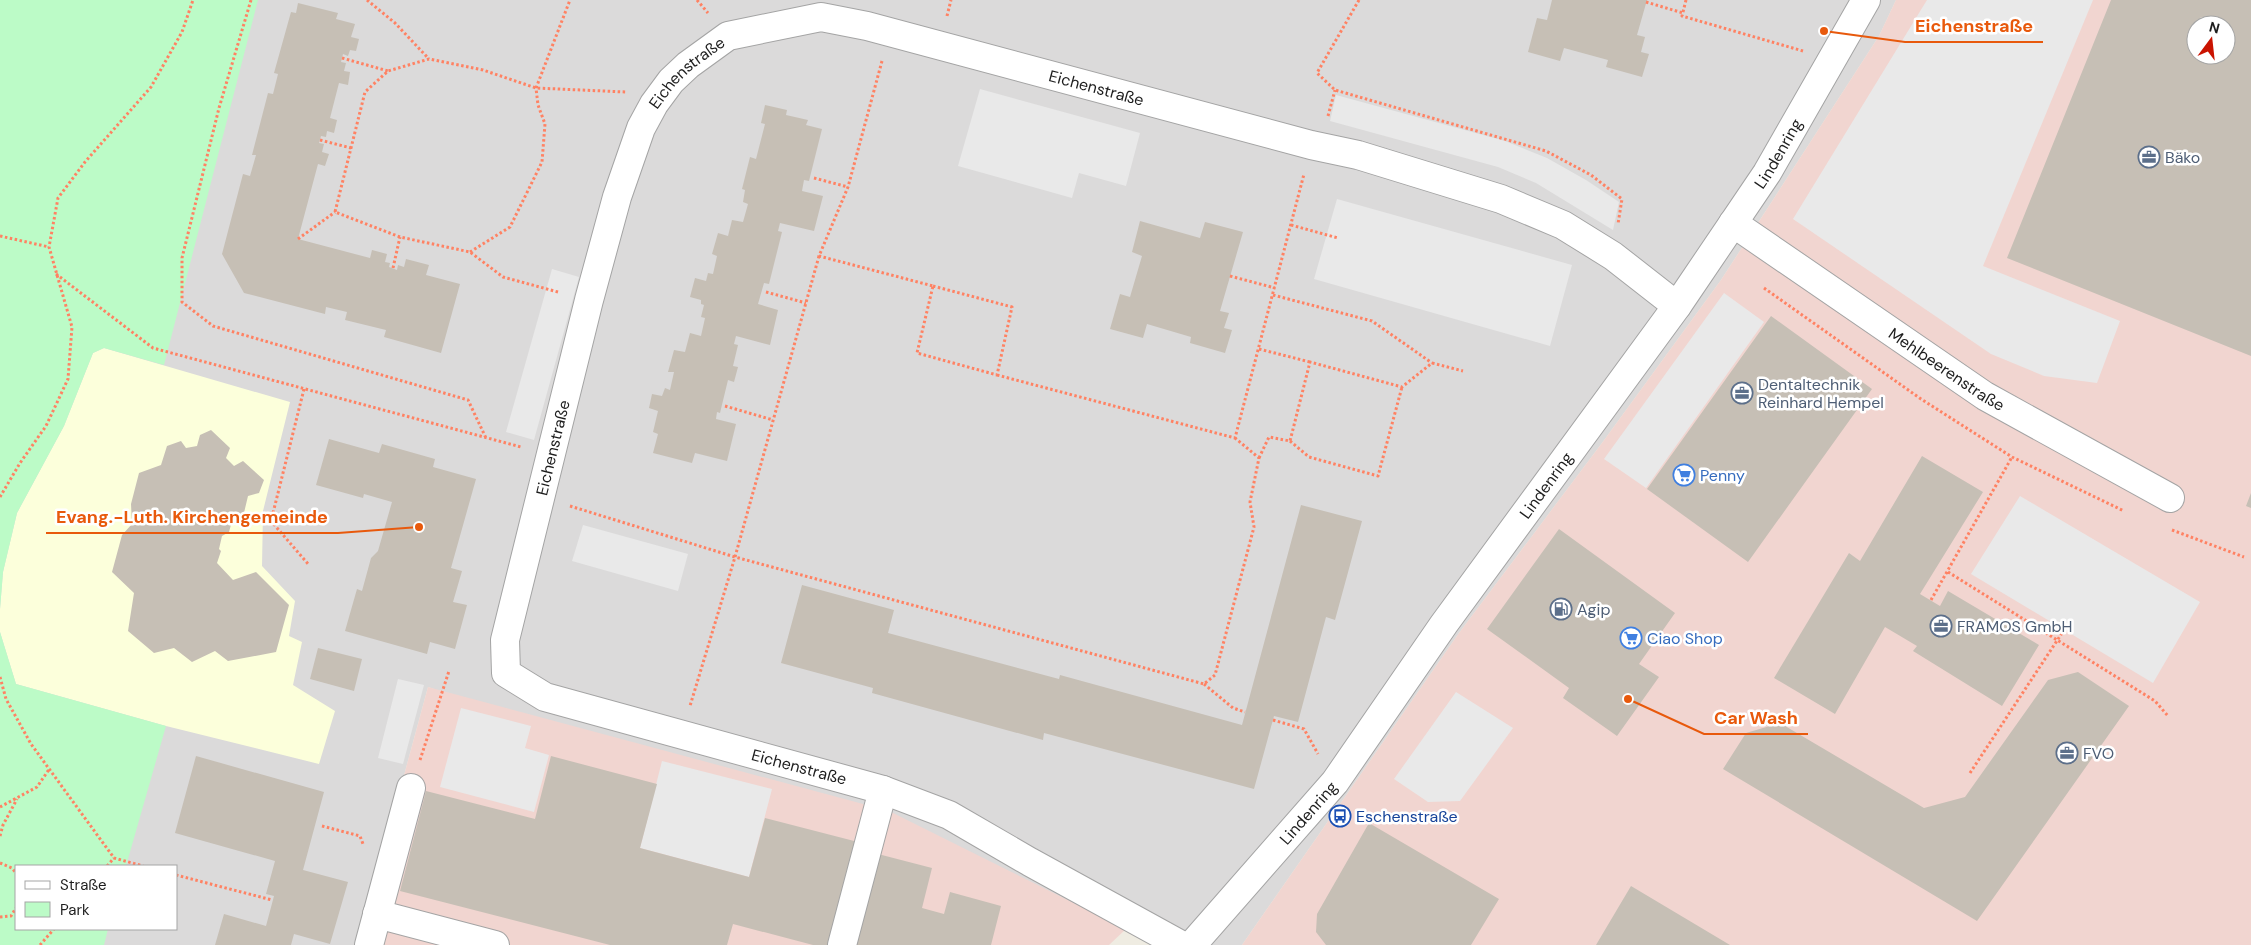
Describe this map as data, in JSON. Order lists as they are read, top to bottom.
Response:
{
  "streets": {
    "street": ["Eichenstraße", "Lindenring", "Mehlbeerenstraße"]
  },
  "crossings": [
    ["Eichenstraße", "Lindenring"],
    ["Lindenring", "Mehlbeerenstraße"]
  ],
  "places": {
    "other": ["Eichenstraße", "Evang.-Luth. Kirchengemeinde", "Car Wash"],
    "office": [
      "Bäko",
      "Dentaltechnik Reinhard Hempel",
      "FRAMOS GmbH",
      "FVO"
    ],
    "supermarket": ["Penny", "Ciao Shop"],
    "fuel station": ["Agip"],
    "bus stop": ["Eschenstraße"]
  },
  "legend": ["Straße", "Park"],
  "north": "top"
}
